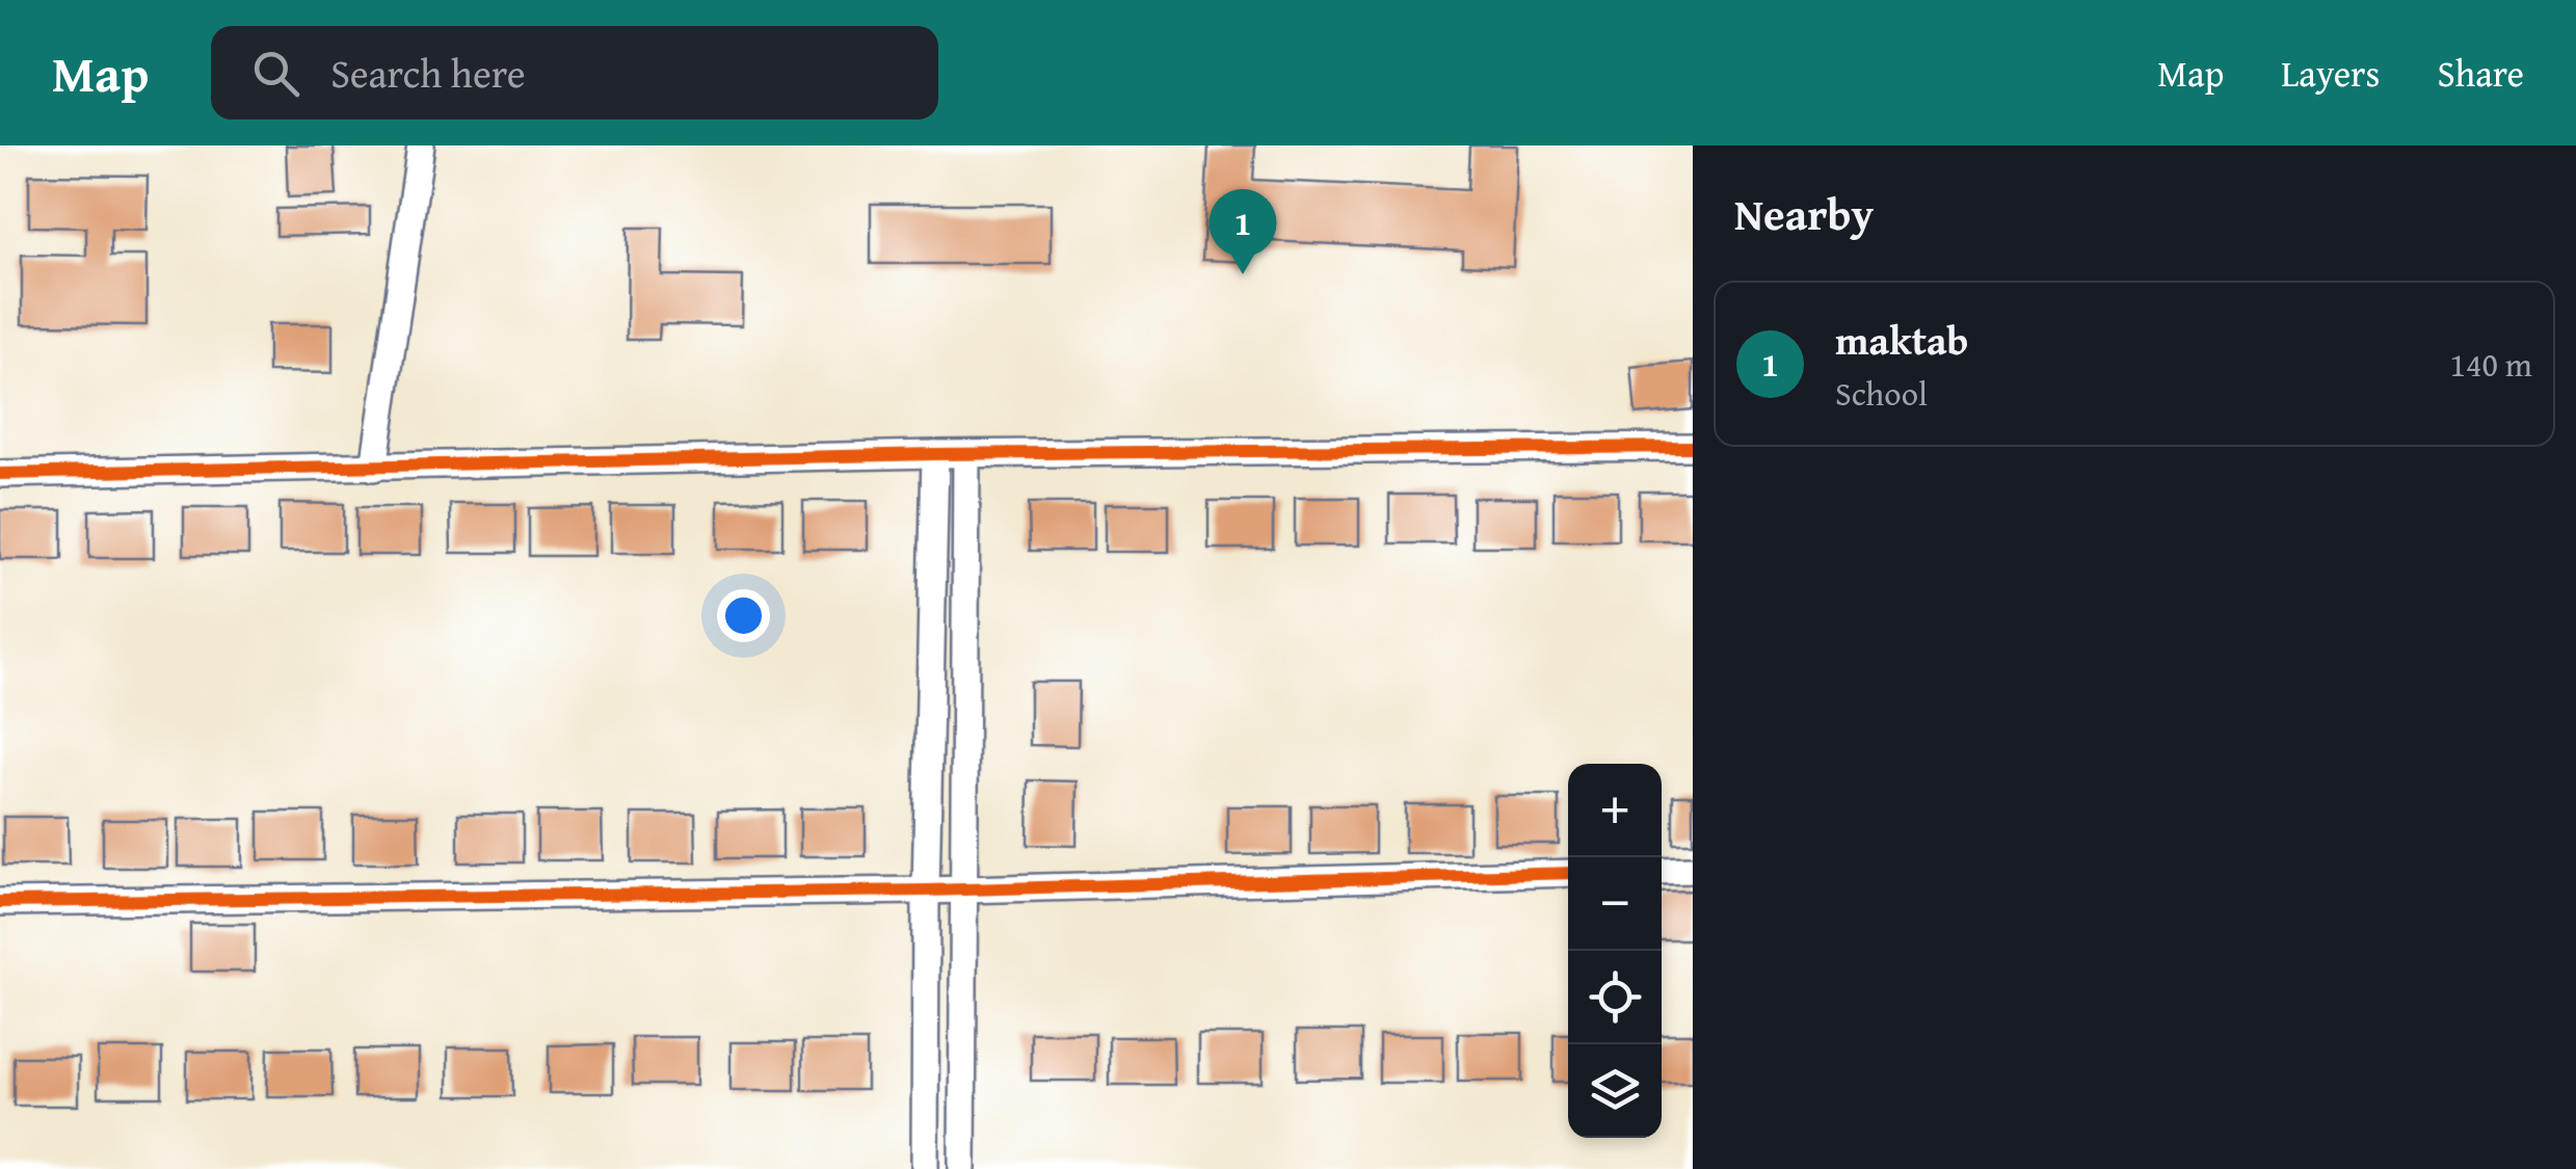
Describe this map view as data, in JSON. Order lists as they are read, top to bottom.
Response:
{
  "page": {
    "header": "Map",
    "search": "Search here",
    "nav": ["Map", "Layers", "Share"],
    "heading": "Nearby",
    "pins": "1",
    "list": [
      {
        "mark": "1",
        "name": "maktab",
        "note": "School",
        "value": "140 m"
      }
    ],
    "map_buttons": ["+", "−"]
  }
}
